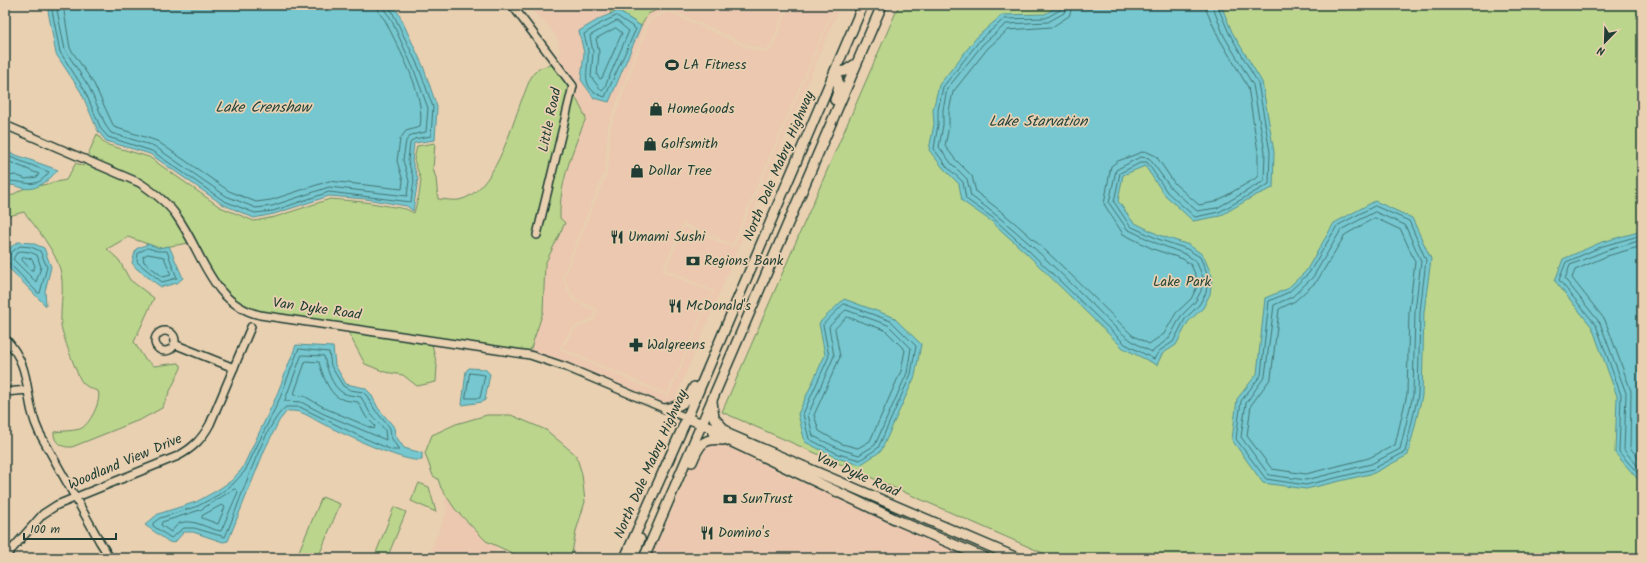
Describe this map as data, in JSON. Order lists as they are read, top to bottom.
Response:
{
  "streets": {
    "main road": ["North Dale Mabry Highway", "Van Dyke Road"],
    "street": ["Little Road", "Woodland View Drive"]
  },
  "crossings": [
    ["North Dale Mabry Highway", "Van Dyke Road"]
  ],
  "water": ["Lake Crenshaw", "Lake Starvation"],
  "parks": ["Lake Park"],
  "places": {
    "sports": ["LA Fitness"],
    "shop": ["HomeGoods", "Golfsmith", "Dollar Tree"],
    "restaurant": ["Umami Sushi", "McDonald's", "Domino's"],
    "bank": ["Regions Bank", "SunTrust"],
    "pharmacy": ["Walgreens"]
  },
  "scale_bar": "100 m",
  "north": "bottom left"
}
